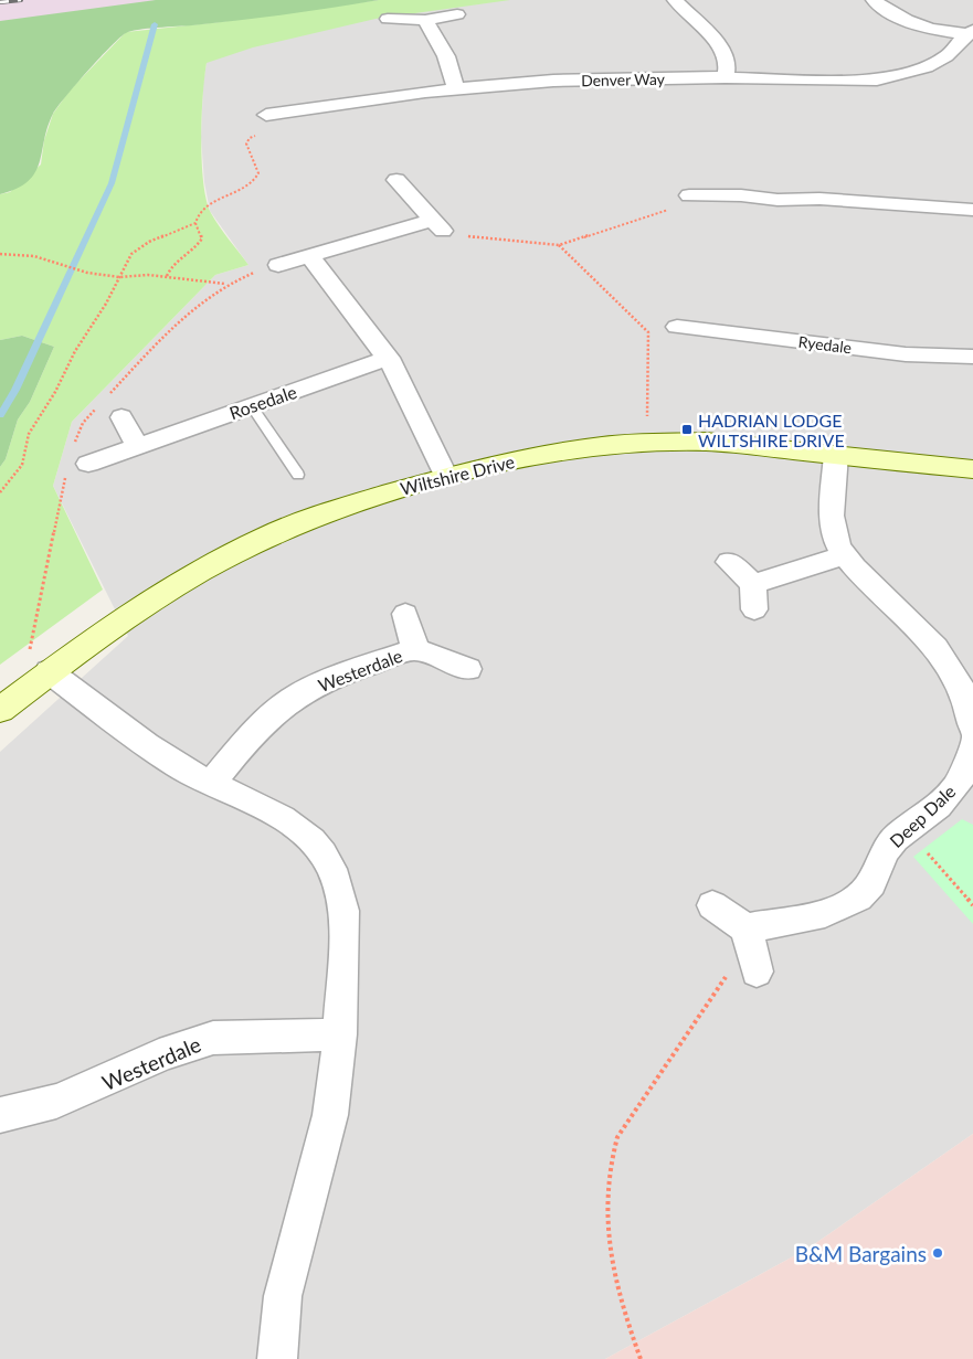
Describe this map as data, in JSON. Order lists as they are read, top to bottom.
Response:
{
  "streets": {
    "street": [
      "Denver Way",
      "Ryedale",
      "Rosedale",
      "Wiltshire Drive",
      "Westerdale",
      "Deep Dale"
    ]
  },
  "places": {
    "transit": ["HADRIAN LODGE WILTSHIRE DRIVE"],
    "other": ["B&M Bargains"]
  }
}
